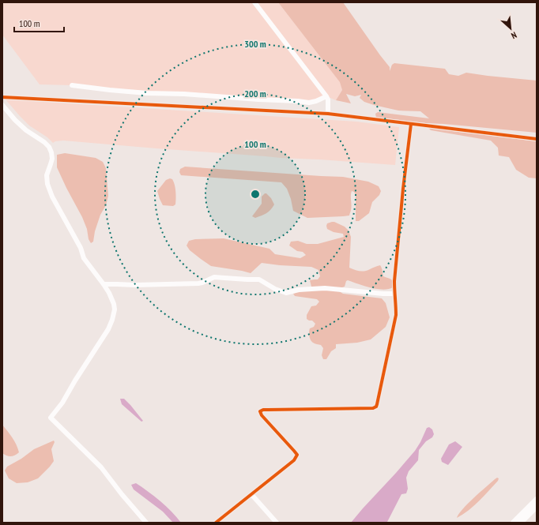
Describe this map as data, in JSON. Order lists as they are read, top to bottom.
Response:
{
  "scale_bar": "100 m",
  "north": "bottom right",
  "rings": ["300 m", "200 m", "100 m"]
}
